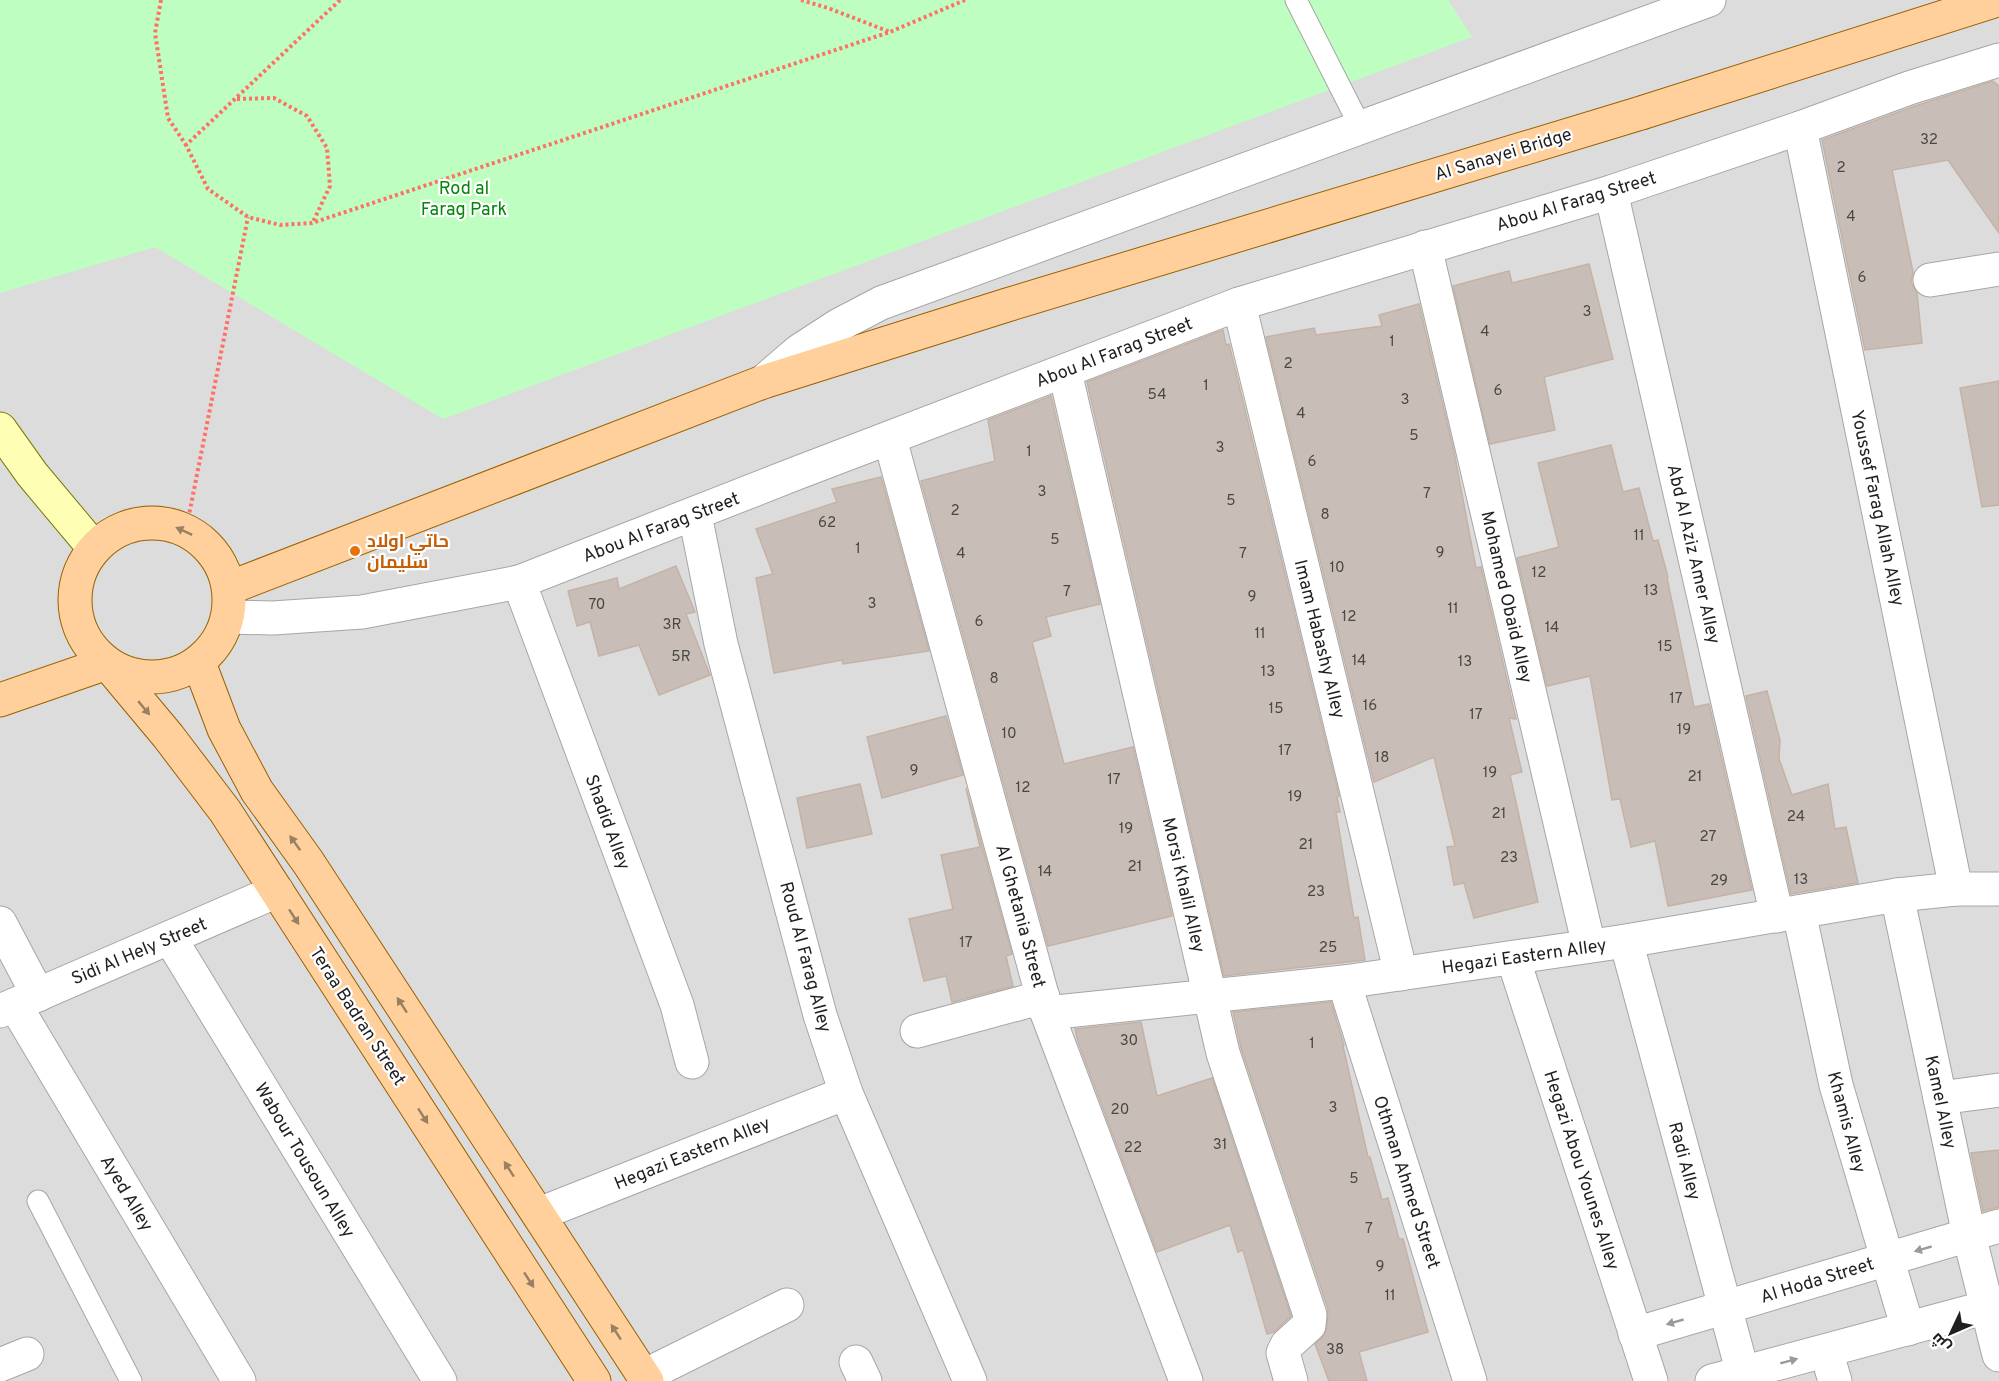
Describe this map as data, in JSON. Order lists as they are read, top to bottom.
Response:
{
  "streets": {
    "main road": ["Al Sanayei Bridge", "Teraa Badran Street"],
    "street": [
      "Abou Al Farag Street",
      "Youssef Farag Allah Alley",
      "Abd Al Aziz Amer Alley",
      "Mohamed Obaid Alley",
      "Imam Habashy Alley",
      "Shadid Alley",
      "Morsi Khalil Alley",
      "Al Ghetania Street",
      "Sidi Al Hely Street",
      "Hegazi Eastern Alley",
      "Roud Al Farag Alley",
      "Kamel Alley",
      "Khamis Alley",
      "Wabour Tousoun Alley",
      "Radi Alley",
      "Hegazi Abou Younes Alley",
      "Othman Ahmed Street",
      "Ayed Alley",
      "Al Hoda Street"
    ]
  },
  "crossings": [
    ["Abou Al Farag Street", "Youssef Farag Allah Alley"],
    ["Abou Al Farag Street", "Abd Al Aziz Amer Alley"],
    ["Abou Al Farag Street", "Mohamed Obaid Alley"],
    ["Abou Al Farag Street", "Imam Habashy Alley"],
    ["Abou Al Farag Street", "Shadid Alley"],
    ["Abou Al Farag Street", "Morsi Khalil Alley"],
    ["Abou Al Farag Street", "Al Ghetania Street"],
    ["Abou Al Farag Street", "Roud Al Farag Alley"],
    ["Abou Al Farag Street", "Teraa Badran Street"],
    ["Youssef Farag Allah Alley", "Hegazi Eastern Alley"],
    ["Abd Al Aziz Amer Alley", "Hegazi Eastern Alley"],
    ["Abd Al Aziz Amer Alley", "Khamis Alley"],
    ["Mohamed Obaid Alley", "Hegazi Eastern Alley"],
    ["Imam Habashy Alley", "Hegazi Eastern Alley"],
    ["Morsi Khalil Alley", "Hegazi Eastern Alley"],
    ["Al Ghetania Street", "Hegazi Eastern Alley"],
    ["Sidi Al Hely Street", "Teraa Badran Street"],
    ["Sidi Al Hely Street", "Wabour Tousoun Alley"],
    ["Sidi Al Hely Street", "Ayed Alley"],
    ["Hegazi Eastern Alley", "Roud Al Farag Alley"],
    ["Hegazi Eastern Alley", "Kamel Alley"],
    ["Hegazi Eastern Alley", "Khamis Alley"],
    ["Hegazi Eastern Alley", "Radi Alley"],
    ["Hegazi Eastern Alley", "Hegazi Abou Younes Alley"],
    ["Hegazi Eastern Alley", "Othman Ahmed Street"],
    ["Kamel Alley", "Al Hoda Street"],
    ["Khamis Alley", "Al Hoda Street"],
    ["Radi Alley", "Al Hoda Street"],
    ["Hegazi Abou Younes Alley", "Al Hoda Street"]
  ],
  "parks": ["Rod al Farag Park"],
  "places": ["حاتي اولاد سليمان"],
  "house_numbers": [
    "32",
    "2",
    "4",
    "6",
    "3",
    "4",
    "1",
    "2",
    "1",
    "6",
    "54",
    "3",
    "4",
    "5",
    "3",
    "1",
    "6",
    "3",
    "7",
    "5",
    "2",
    "8",
    "62",
    "11",
    "5",
    "1",
    "9",
    "4",
    "7",
    "10",
    "12",
    "13",
    "7",
    "9",
    "3",
    "70",
    "11",
    "12",
    "6",
    "3R",
    "14",
    "11",
    "15",
    "5R",
    "14",
    "13",
    "13",
    "8",
    "17",
    "16",
    "15",
    "17",
    "19",
    "10",
    "17",
    "18",
    "9",
    "19",
    "21",
    "17",
    "12",
    "19",
    "21",
    "24",
    "19",
    "27",
    "21",
    "23",
    "21",
    "14",
    "13",
    "29",
    "23",
    "17",
    "25",
    "30",
    "1",
    "3",
    "20",
    "31",
    "22",
    "5",
    "7",
    "9",
    "11",
    "38"
  ],
  "north": "bottom left"
}
